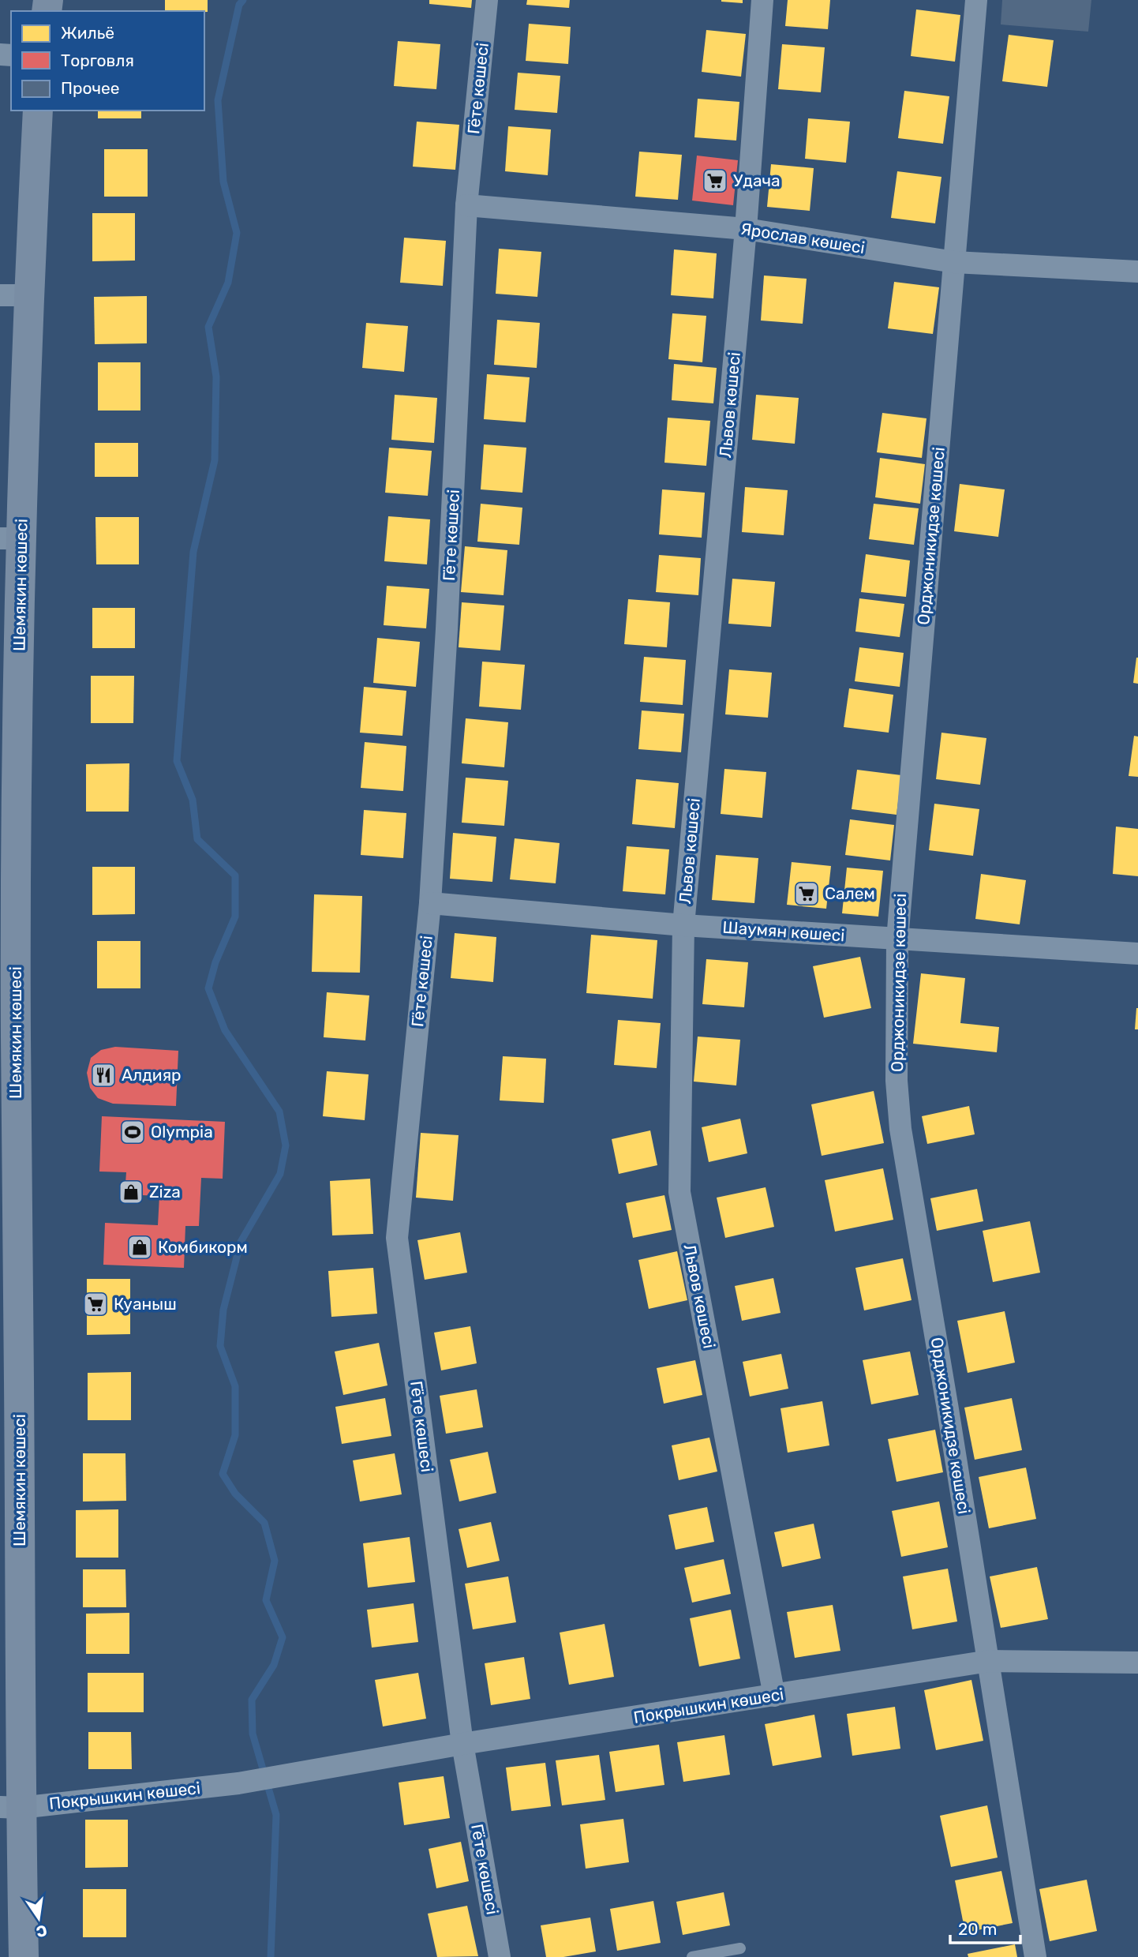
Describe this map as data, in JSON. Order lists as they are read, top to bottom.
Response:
{
  "streets": {
    "main road": ["Шемякин көшесі"],
    "street": [
      "Гёте көшесі",
      "Ярослав көшесі",
      "Львов көшесі",
      "Орджоникидзе көшесі",
      "Шаумян көшесі",
      "Покрышкин көшесі"
    ]
  },
  "crossings": [
    ["Гёте көшесі", "Ярослав көшесі"],
    ["Гёте көшесі", "Шаумян көшесі"],
    ["Гёте көшесі", "Покрышкин көшесі"],
    ["Ярослав көшесі", "Львов көшесі"],
    ["Ярослав көшесі", "Орджоникидзе көшесі"],
    ["Львов көшесі", "Шаумян көшесі"],
    ["Львов көшесі", "Покрышкин көшесі"],
    ["Орджоникидзе көшесі", "Шаумян көшесі"],
    ["Орджоникидзе көшесі", "Покрышкин көшесі"],
    ["Шемякин көшесі", "Покрышкин көшесі"]
  ],
  "places": {
    "supermarket": ["Удача", "Салем", "Куаныш"],
    "restaurant": ["Алдияр"],
    "sports": ["Olympia"],
    "shop": ["Ziza", "Комбикорм"]
  },
  "legend": ["Жильё", "Торговля", "Прочее"],
  "scale_bar": "20 m",
  "north": "bottom"
}
